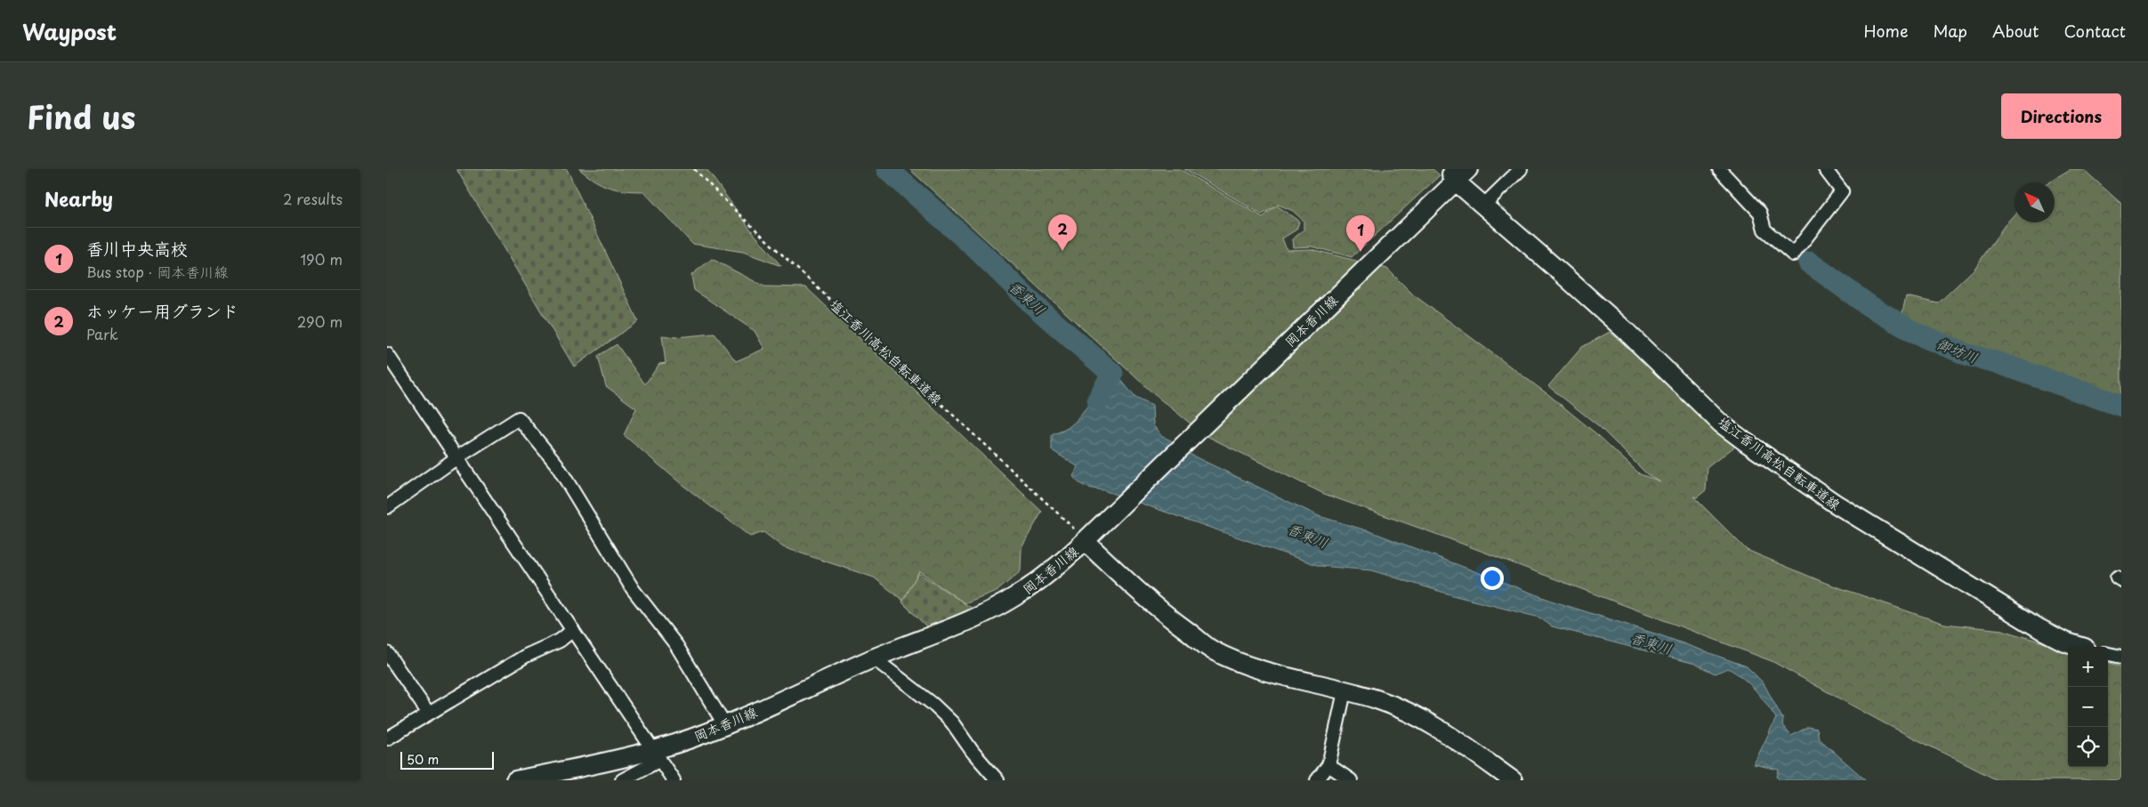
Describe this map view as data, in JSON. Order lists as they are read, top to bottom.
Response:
{
  "streets": {
    "main road": ["岡本香川線", "塩江香川高松自転車道線"]
  },
  "crossings": [
    ["岡本香川線", "塩江香川高松自転車道線"]
  ],
  "water": ["香東川", "御坊川"],
  "scale_bar": "50 m",
  "north": "top left",
  "page": {
    "header": "Waypost",
    "nav": [
      "Home",
      "Map",
      "About",
      "Contact"
    ],
    "title": "Find us",
    "buttons": "Directions",
    "heading": ["Nearby", "2 results"],
    "pins": ["2", "1"],
    "list": [
      {
        "mark": "1",
        "name": "香川中央高校",
        "note": "Bus stop · 岡本香川線",
        "value": "190 m"
      },
      {
        "mark": "2",
        "name": "ホッケー用グランド",
        "note": "Park",
        "value": "290 m"
      }
    ],
    "map_buttons": ["+", "−"],
    "scale": "50 m"
  }
}
